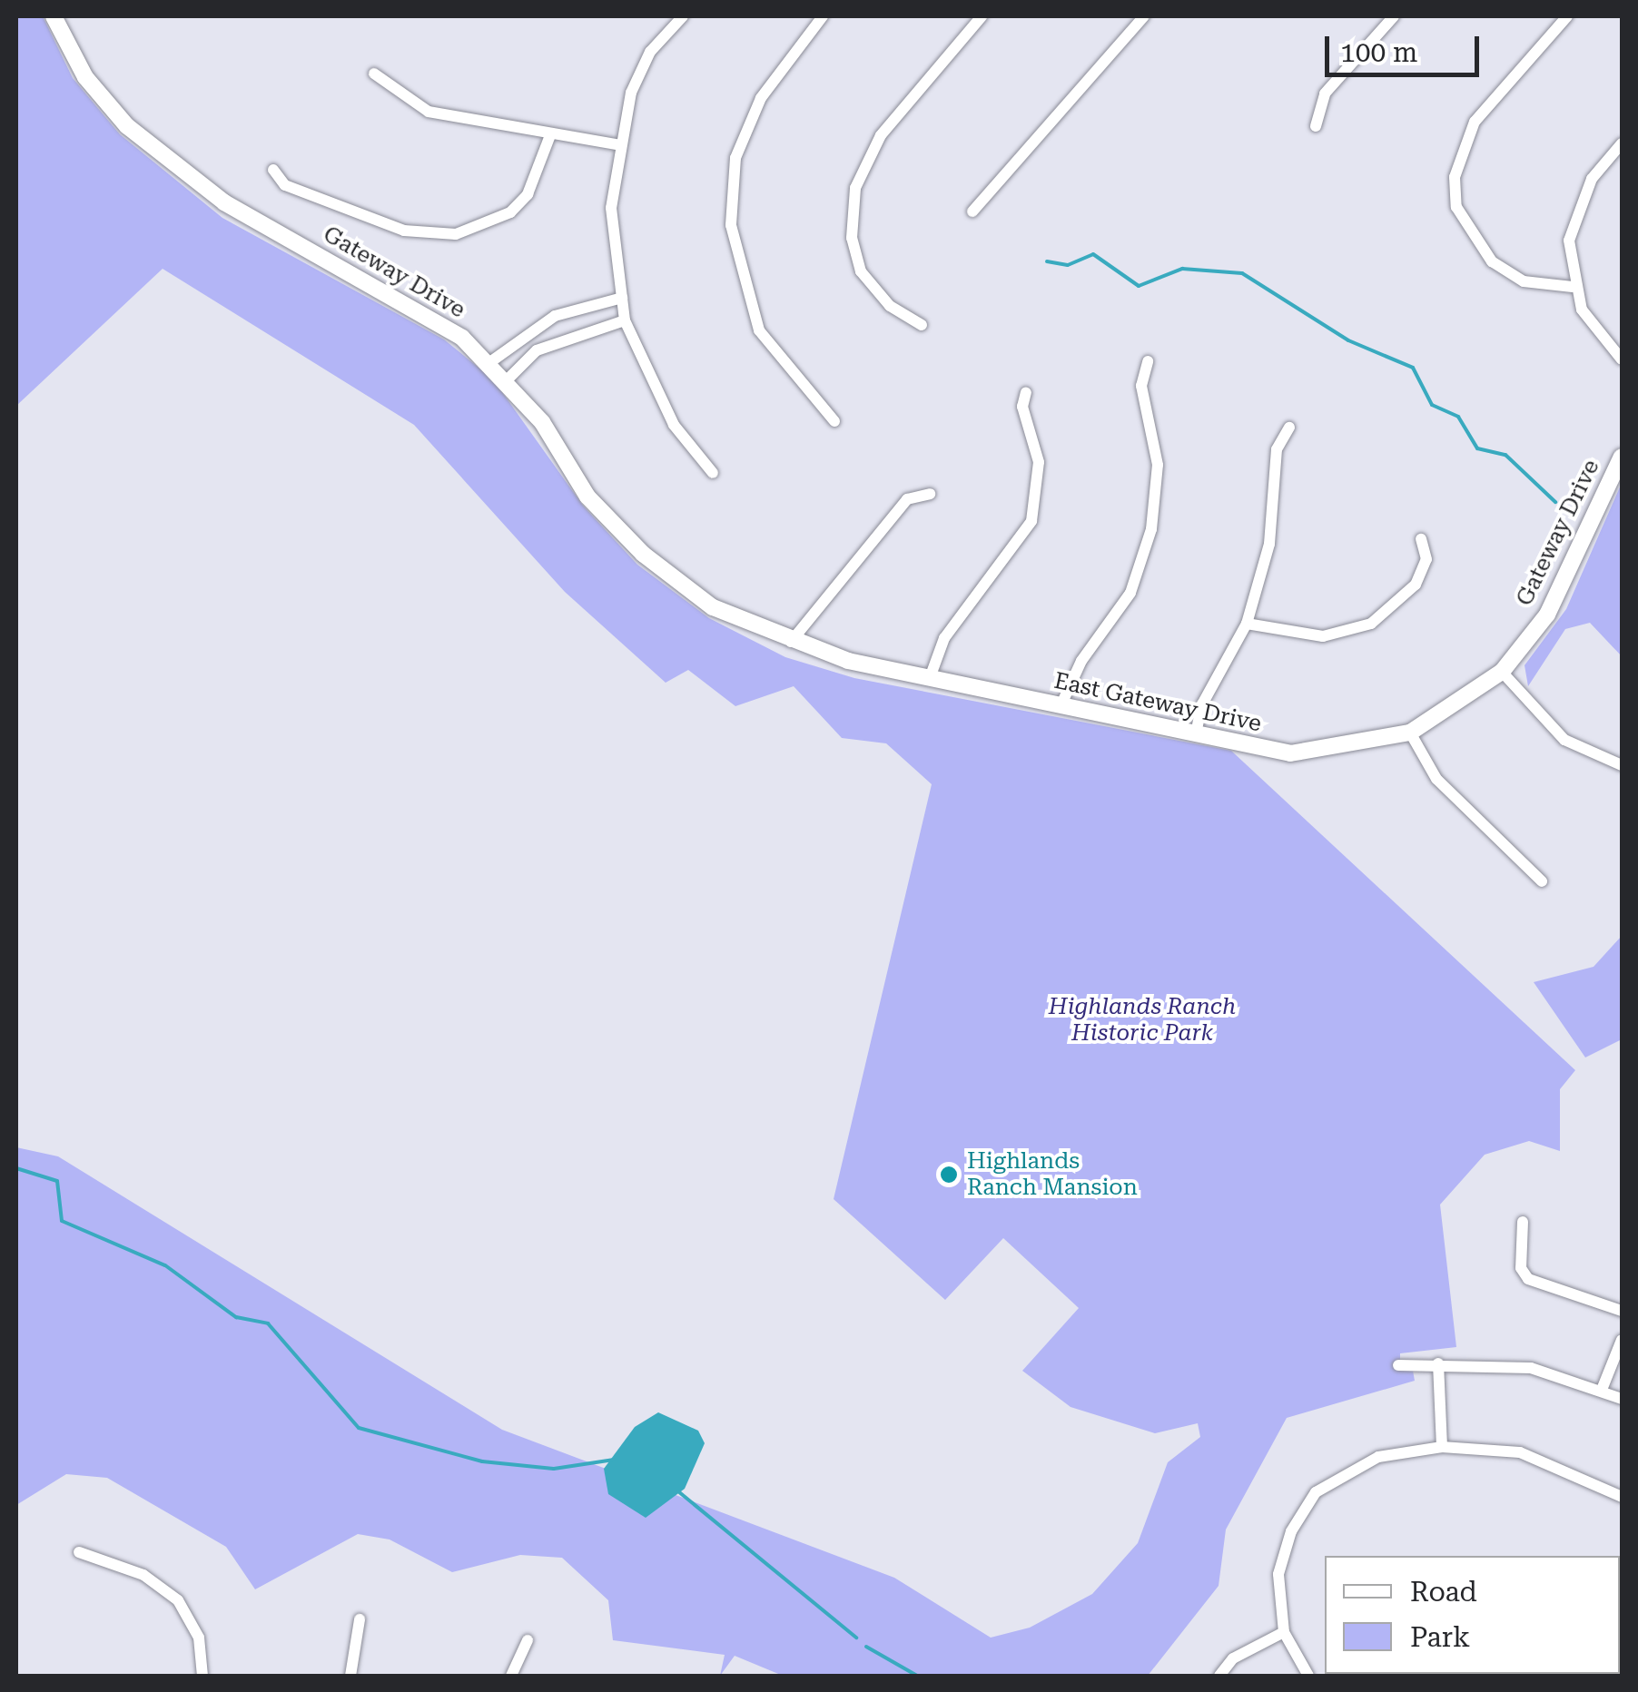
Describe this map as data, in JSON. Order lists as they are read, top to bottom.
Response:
{
  "streets": {
    "street": ["Gateway Drive", "East Gateway Drive"]
  },
  "crossings": [
    ["Gateway Drive", "East Gateway Drive"]
  ],
  "parks": ["Highlands Ranch Historic Park"],
  "places": ["Highlands Ranch Mansion"],
  "legend": ["Road", "Park"],
  "scale_bar": "100 m"
}
